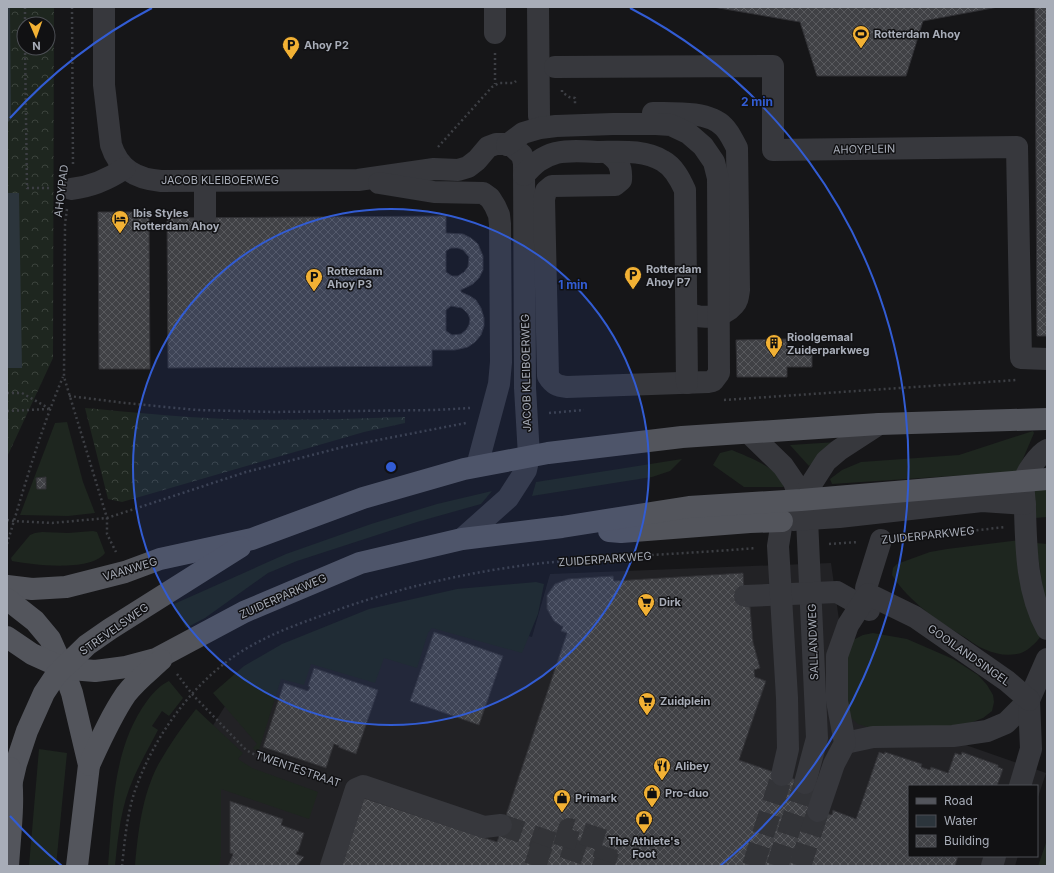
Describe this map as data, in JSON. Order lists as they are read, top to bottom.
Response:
{
  "streets": {
    "main road": ["ZUIDERPARKWEG", "VAANWEG", "STREVELSWEG"],
    "street": [
      "AHOYPLEIN",
      "JACOB KLEIBOERWEG",
      "SALLANDWEG",
      "GOOILANDSINGEL"
    ],
    "path": ["AHOYPAD", "TWENTESTRAAT"]
  },
  "crossings": [
    ["JACOB KLEIBOERWEG", "ZUIDERPARKWEG"],
    ["ZUIDERPARKWEG", "STREVELSWEG"],
    ["ZUIDERPARKWEG", "SALLANDWEG"],
    ["ZUIDERPARKWEG", "TWENTESTRAAT"],
    ["VAANWEG", "STREVELSWEG"],
    ["SALLANDWEG", "GOOILANDSINGEL"]
  ],
  "places": {
    "sports": ["Rotterdam Ahoy"],
    "parking": ["Ahoy P2", "Rotterdam Ahoy P7", "Rotterdam Ahoy P3"],
    "hotel": ["Ibis Styles Rotterdam Ahoy"],
    "building": ["Rioolgemaal Zuiderparkweg"],
    "supermarket": ["Dirk", "Zuidplein"],
    "restaurant": ["Alibey"],
    "shop": ["Pro-duo", "Primark", "The Athlete's Foot"]
  },
  "legend": ["Road", "Water", "Building"],
  "north": "bottom",
  "rings": ["2 min", "1 min"]
}
